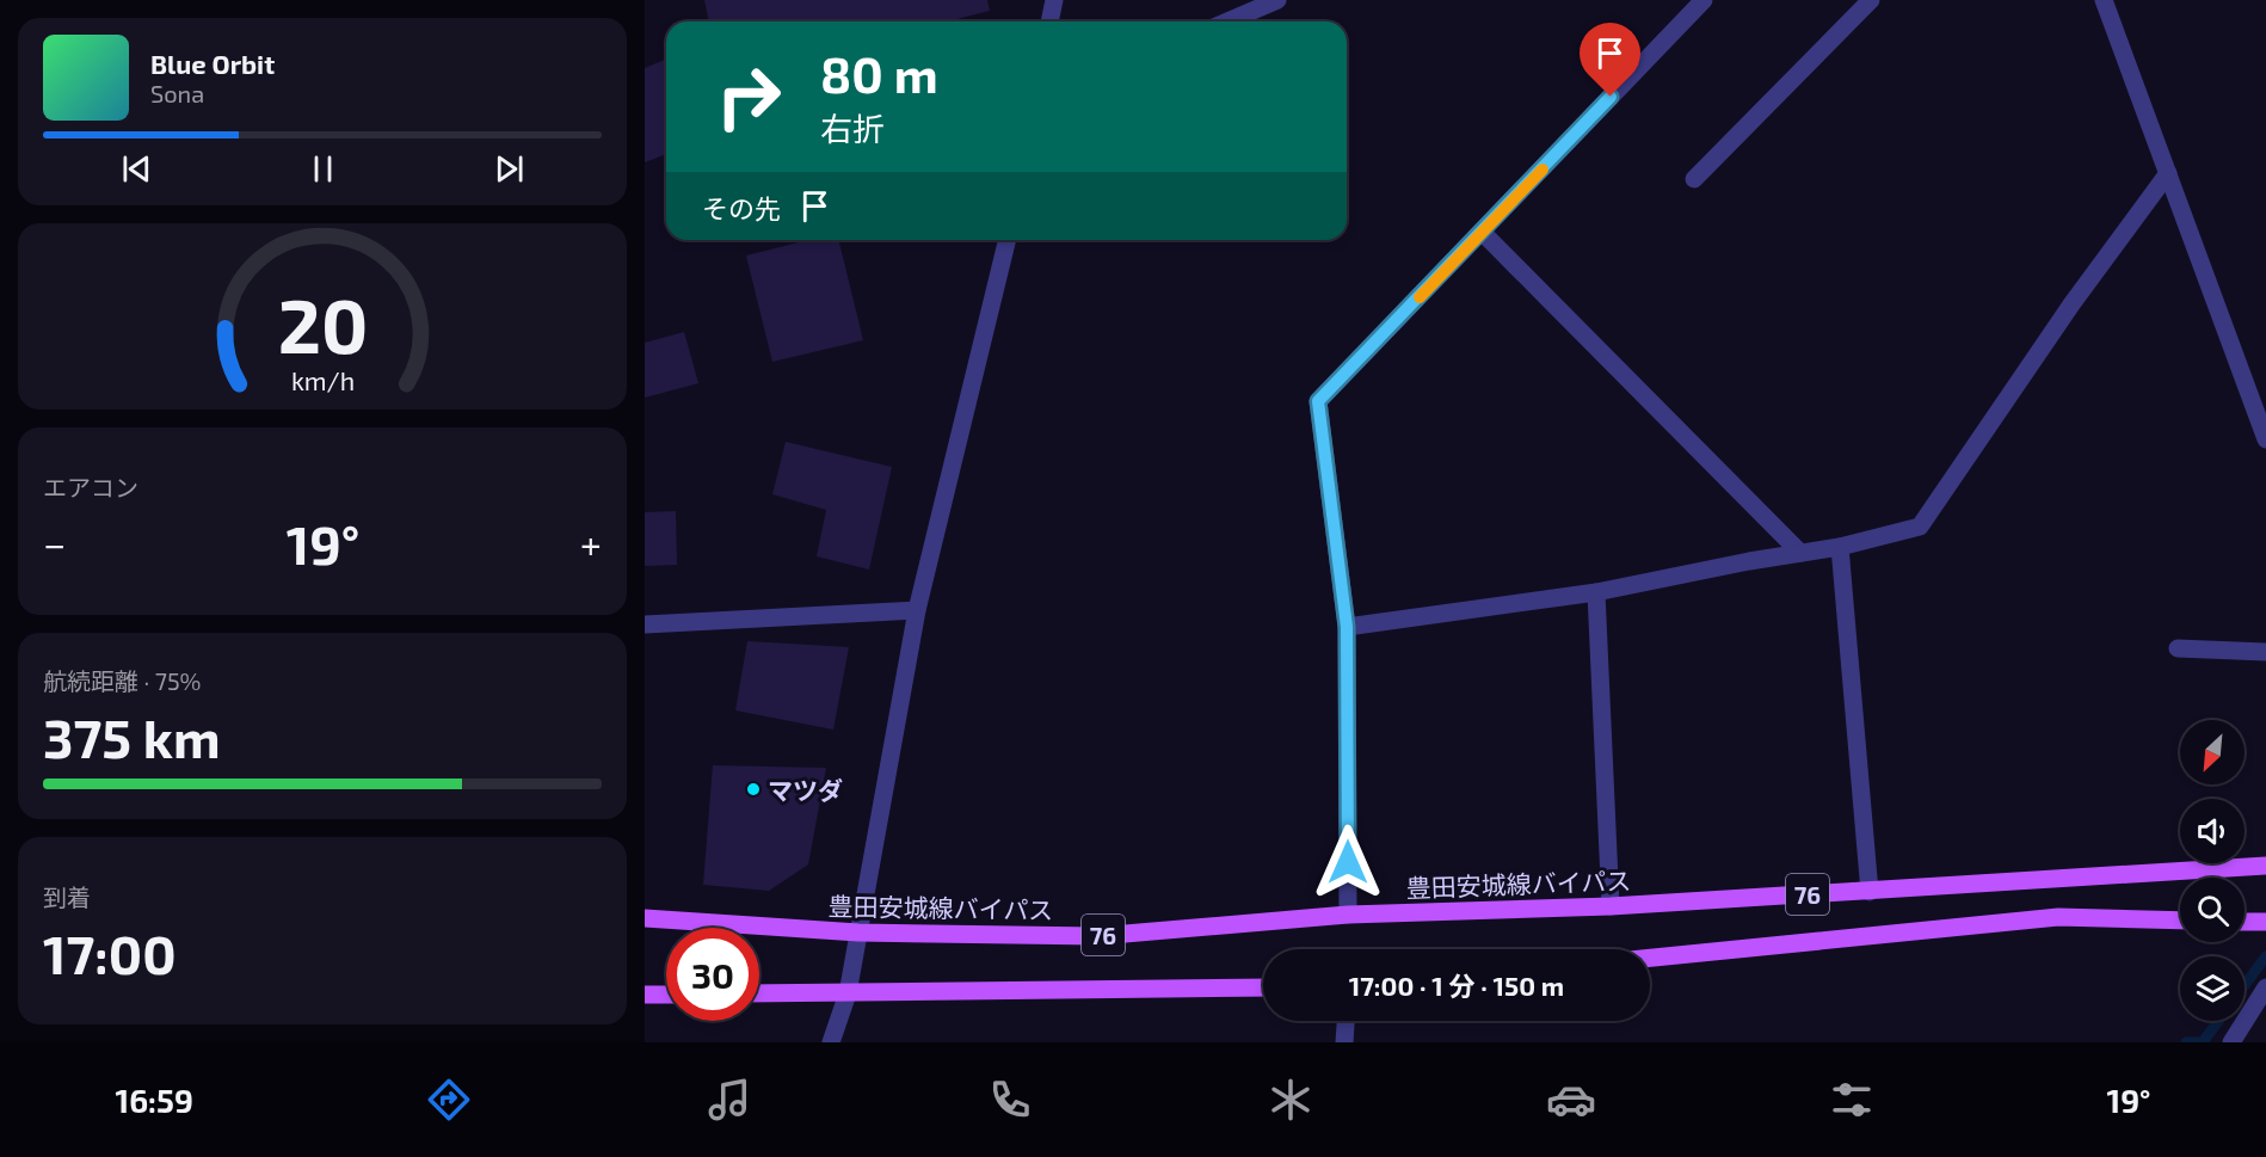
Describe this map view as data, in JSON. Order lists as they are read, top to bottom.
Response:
{
  "streets": {
    "main road": ["豊田安城線バイパス", "76"]
  },
  "places": ["マツダ"],
  "north": "bottom left",
  "page": {
    "turn": ["80 m", "右折"],
    "song": ["Blue Orbit", "Sona"],
    "then": "その先",
    "tile": [
      "エアコン",
      ["航続距離 · 75%", "375 km"],
      ["到着", "17:00"]
    ],
    "heat": ["−", "19°", "+"],
    "limit": "30",
    "trip": "17:00 · 1 分 · 150 m",
    "tabs": ["16:59", "19°"],
    "gauge": ["20", "km/h"]
  }
}
